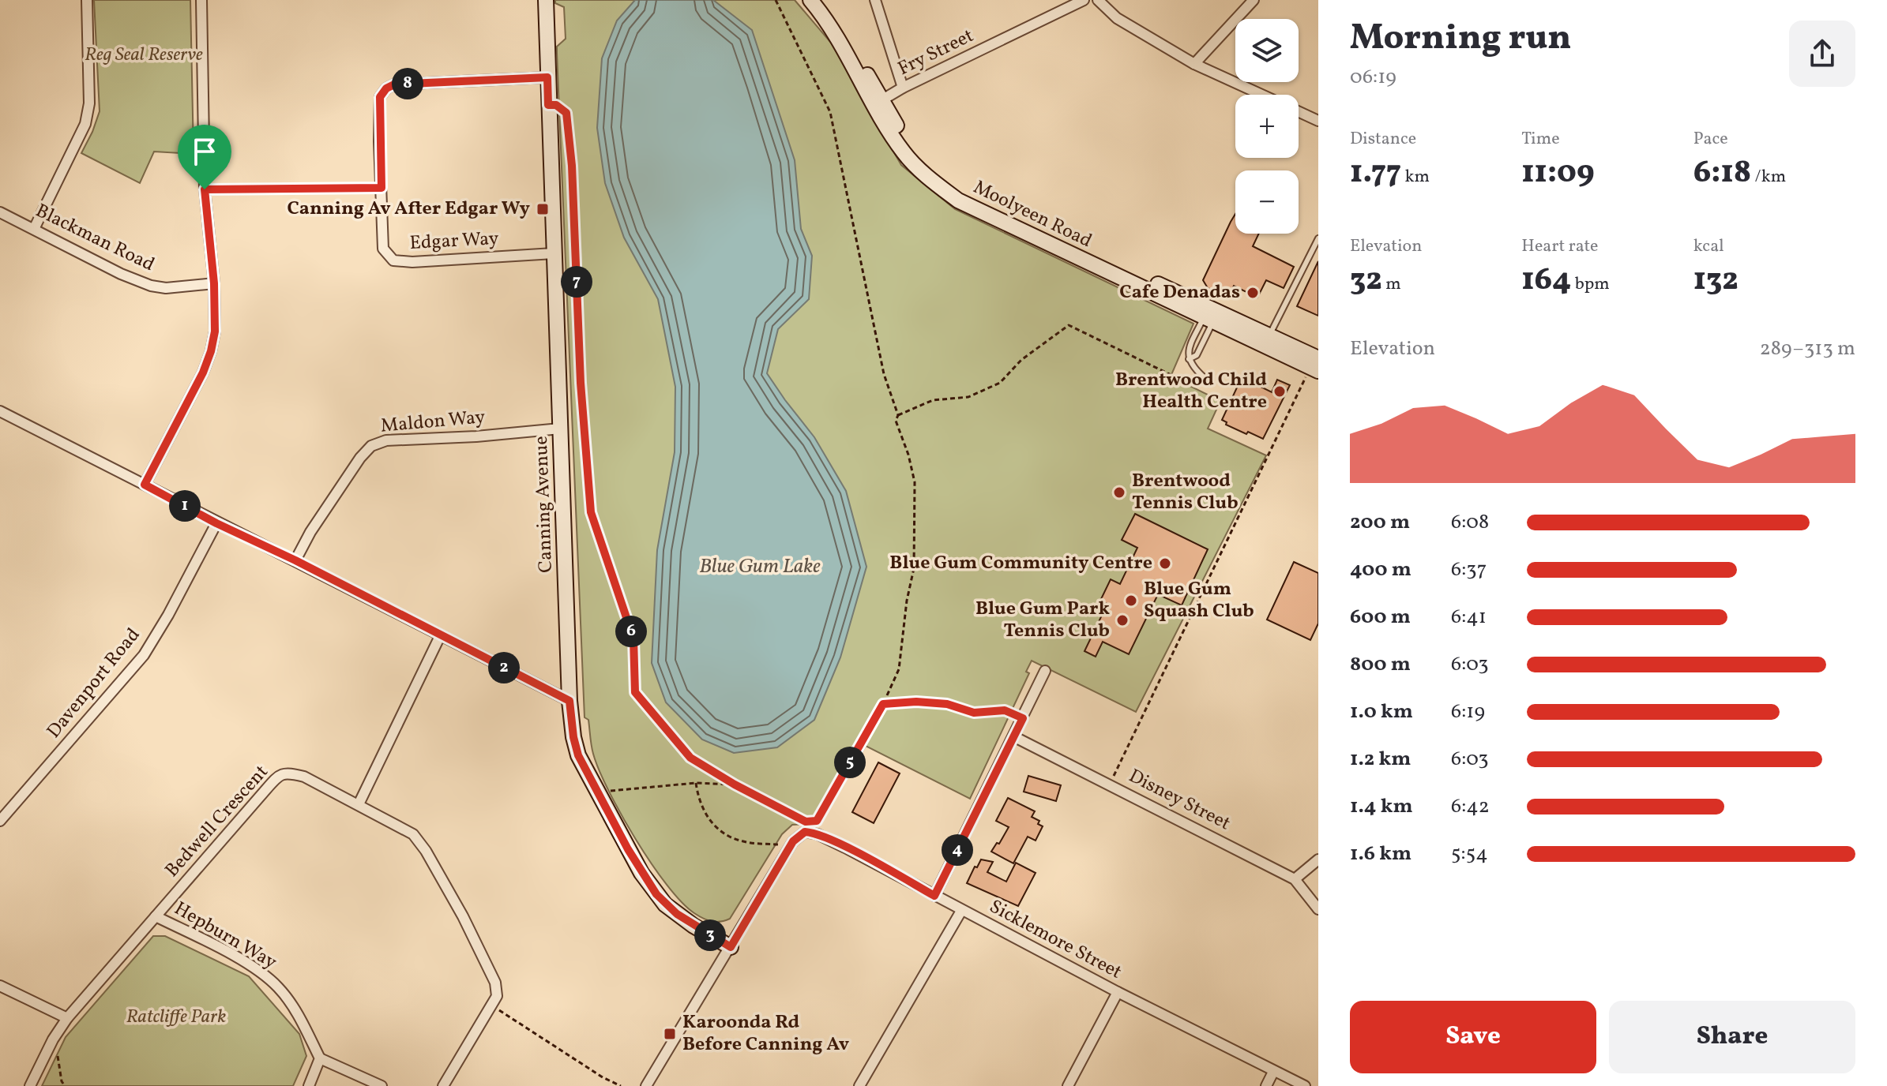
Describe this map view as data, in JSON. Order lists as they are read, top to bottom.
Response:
{
  "streets": {
    "street": [
      "Fry Street",
      "Moolyeen Road",
      "Blackman Road",
      "Edgar Way",
      "Maldon Way",
      "Canning Avenue",
      "Davenport Road",
      "Disney Street",
      "Bedwell Crescent",
      "Hepburn Way",
      "Sicklemore Street"
    ]
  },
  "crossings": [
    ["Fry Street", "Moolyeen Road"],
    ["Edgar Way", "Canning Avenue"],
    ["Maldon Way", "Canning Avenue"],
    ["Canning Avenue", "Sicklemore Street"],
    ["Bedwell Crescent", "Hepburn Way"]
  ],
  "water": ["Blue Gum Lake"],
  "parks": ["Reg Seal Reserve", "Ratcliffe Park"],
  "places": {
    "transit": ["Canning Av After Edgar Wy", "Karoonda Rd Before Canning Av"],
    "other": [
      "Cafe Denadas",
      "Brentwood Child Health Centre",
      "Brentwood Tennis Club",
      "Blue Gum Community Centre",
      "Blue Gum Squash Club",
      "Blue Gum Park Tennis Club"
    ]
  },
  "page": {
    "heading": ["Morning run", "06:19"],
    "map_buttons": ["+", "−"],
    "pins": [
      "8",
      "7",
      "1",
      "6",
      "2",
      "5",
      "4",
      "3"
    ],
    "stats": [
      ["Distance", "1.77 km"],
      ["Time", "11:09"],
      ["Pace", "6:18 /km"],
      ["Elevation", "32 m"],
      ["Heart rate", "164 bpm"],
      ["kcal", "132"]
    ],
    "chart": ["Elevation", "289–313 m"],
    "list": [
      {
        "name": "200 m",
        "note": "6:08"
      },
      {
        "name": "400 m",
        "note": "6:37"
      },
      {
        "name": "600 m",
        "note": "6:41"
      },
      {
        "name": "800 m",
        "note": "6:03"
      },
      {
        "name": "1.0 km",
        "note": "6:19"
      },
      {
        "name": "1.2 km",
        "note": "6:03"
      },
      {
        "name": "1.4 km",
        "note": "6:42"
      },
      {
        "name": "1.6 km",
        "note": "5:54"
      }
    ],
    "buttons": ["Save", "Share"]
  }
}
